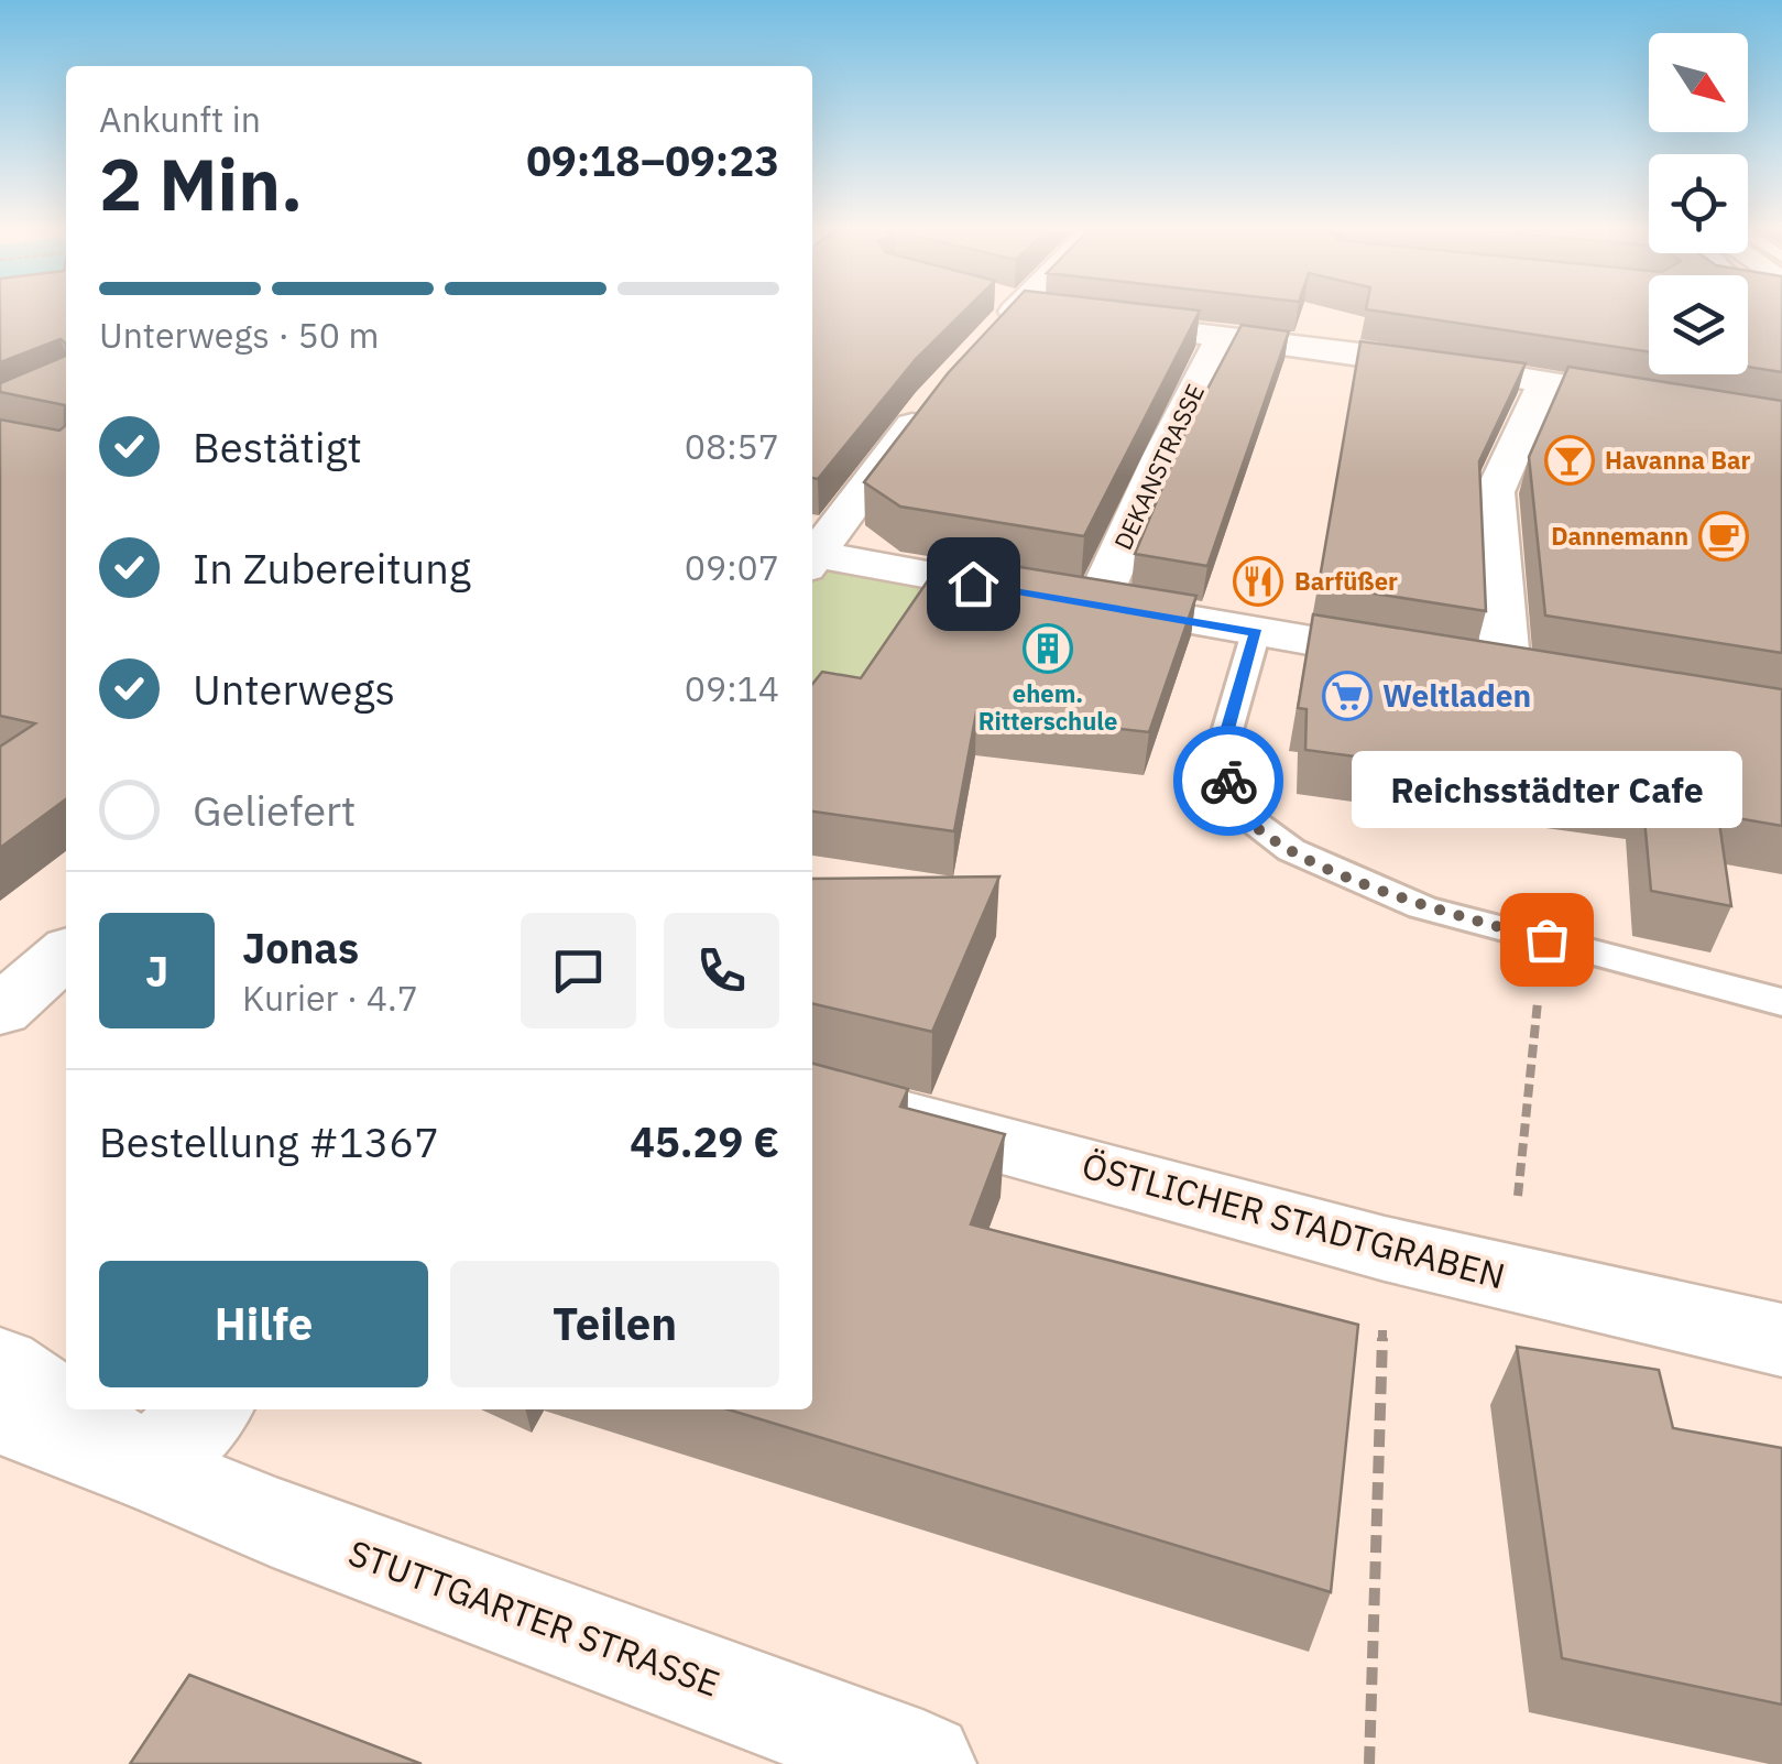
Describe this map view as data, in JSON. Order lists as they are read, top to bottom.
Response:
{
  "streets": {
    "street": ["DEKANSTRASSE", "ÖSTLICHER STADTGRABEN", "STUTTGARTER STRASSE"]
  },
  "places": {
    "bar": ["Havanna Bar"],
    "cafe": ["Dannemann"],
    "restaurant": ["Barfüßer"],
    "building": ["ehem. Ritterschule"],
    "supermarket": ["Weltladen"],
    "other": ["Reichsstädter Cafe"]
  },
  "north": "bottom right",
  "page": {
    "heading": ["2 Min.", "Ankunft in", "09:18–09:23"],
    "panel": [
      "Jonas",
      "Kurier · 4.7",
      "Bestellung #1367",
      "45.29 €"
    ],
    "bar": "Unterwegs · 50 m",
    "list": [
      ["Bestätigt", "08:57"],
      ["In Zubereitung", "09:07"],
      ["Unterwegs", "09:14"],
      "Geliefert"
    ],
    "bubble": "Reichsstädter Cafe",
    "round": "J",
    "buttons": ["Hilfe", "Teilen"]
  }
}
